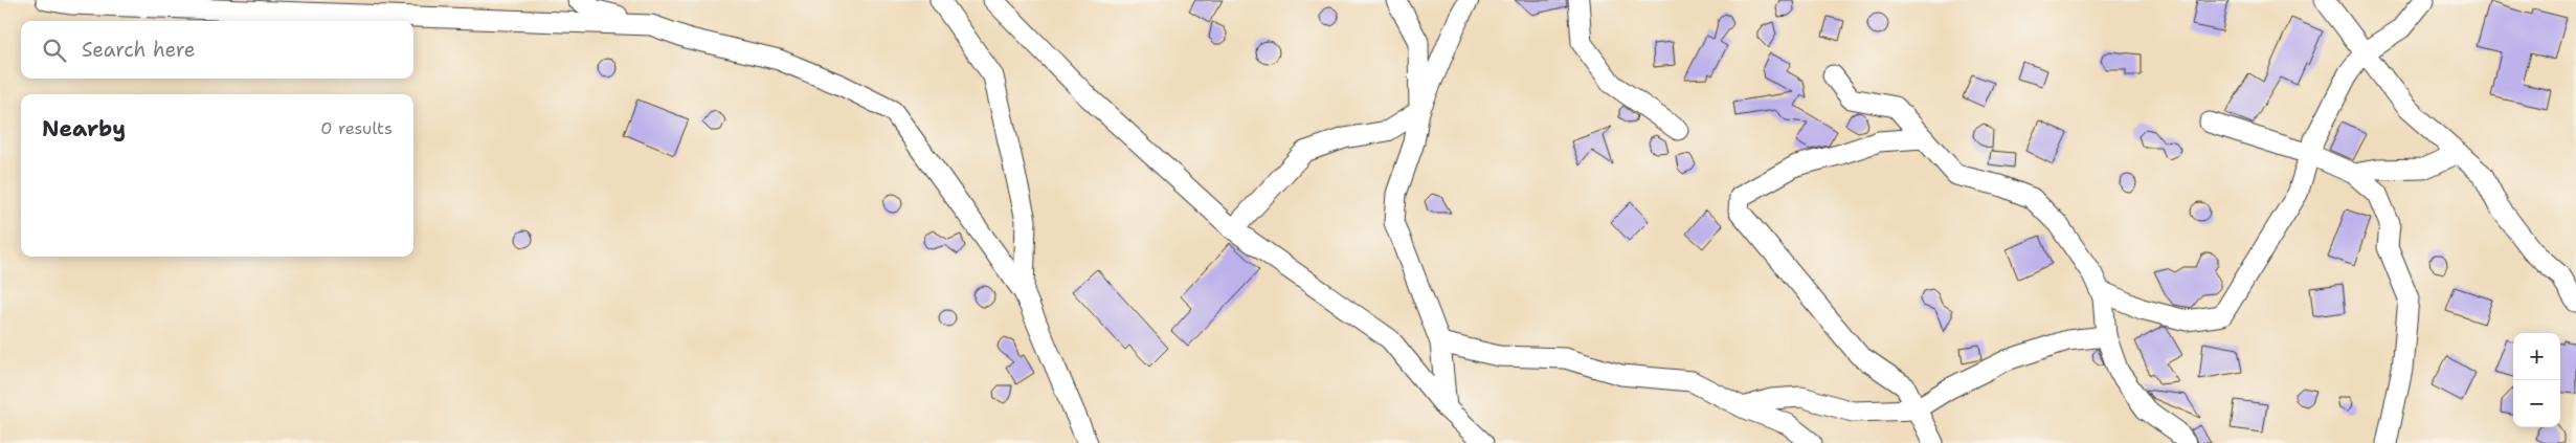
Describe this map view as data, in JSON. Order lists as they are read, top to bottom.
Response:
{
  "page": {
    "search": "Search here",
    "heading": ["Nearby", "0 results"],
    "map_buttons": ["+", "−"]
  }
}
